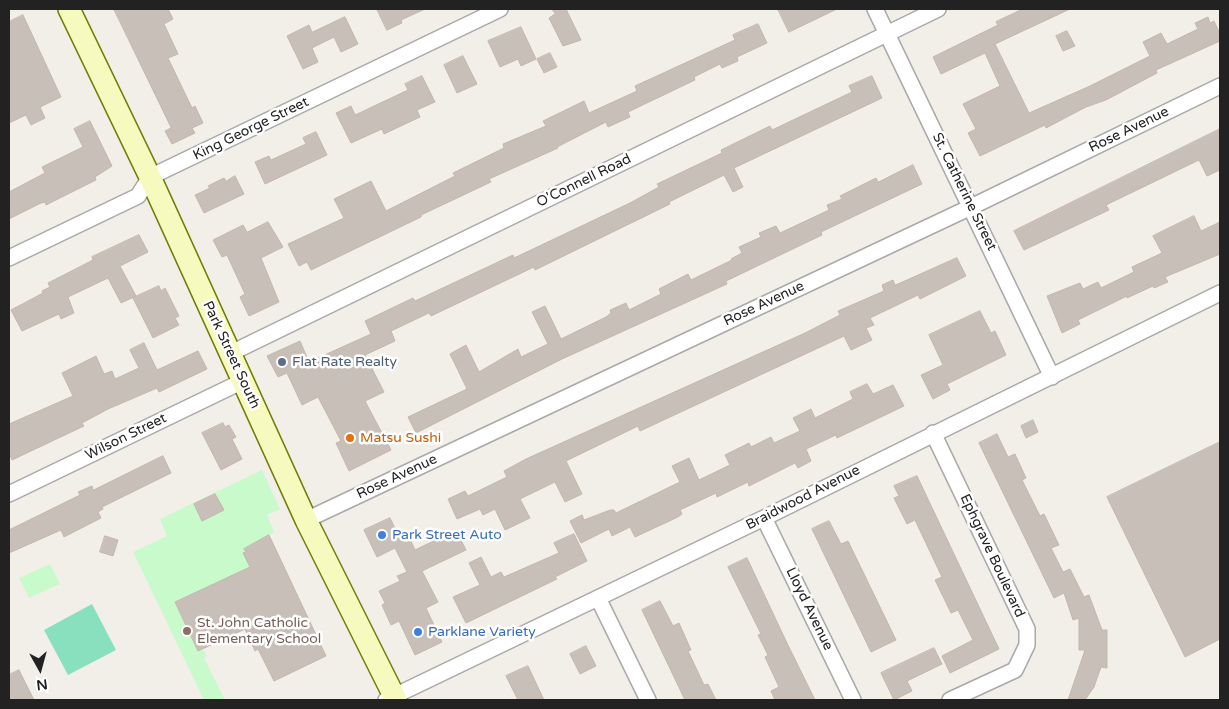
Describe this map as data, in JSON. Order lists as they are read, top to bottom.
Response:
{
  "streets": {
    "street": [
      "King George Street",
      "Rose Avenue",
      "O'Connell Road",
      "St. Catherine Street",
      "Park Street South",
      "Wilson Street",
      "Braidwood Avenue",
      "Ephgrave Boulevard",
      "Lloyd Avenue"
    ]
  },
  "crossings": [
    ["King George Street", "Park Street South"],
    ["Rose Avenue", "St. Catherine Street"],
    ["Rose Avenue", "Park Street South"],
    ["O'Connell Road", "St. Catherine Street"],
    ["O'Connell Road", "Park Street South"],
    ["St. Catherine Street", "Braidwood Avenue"],
    ["Park Street South", "Wilson Street"],
    ["Park Street South", "Braidwood Avenue"],
    ["Braidwood Avenue", "Ephgrave Boulevard"],
    ["Braidwood Avenue", "Lloyd Avenue"]
  ],
  "places": [
    "Flat Rate Realty",
    "Matsu Sushi",
    "Park Street Auto",
    "St. John Catholic Elementary School",
    "Parklane Variety"
  ],
  "north": "bottom"
}
